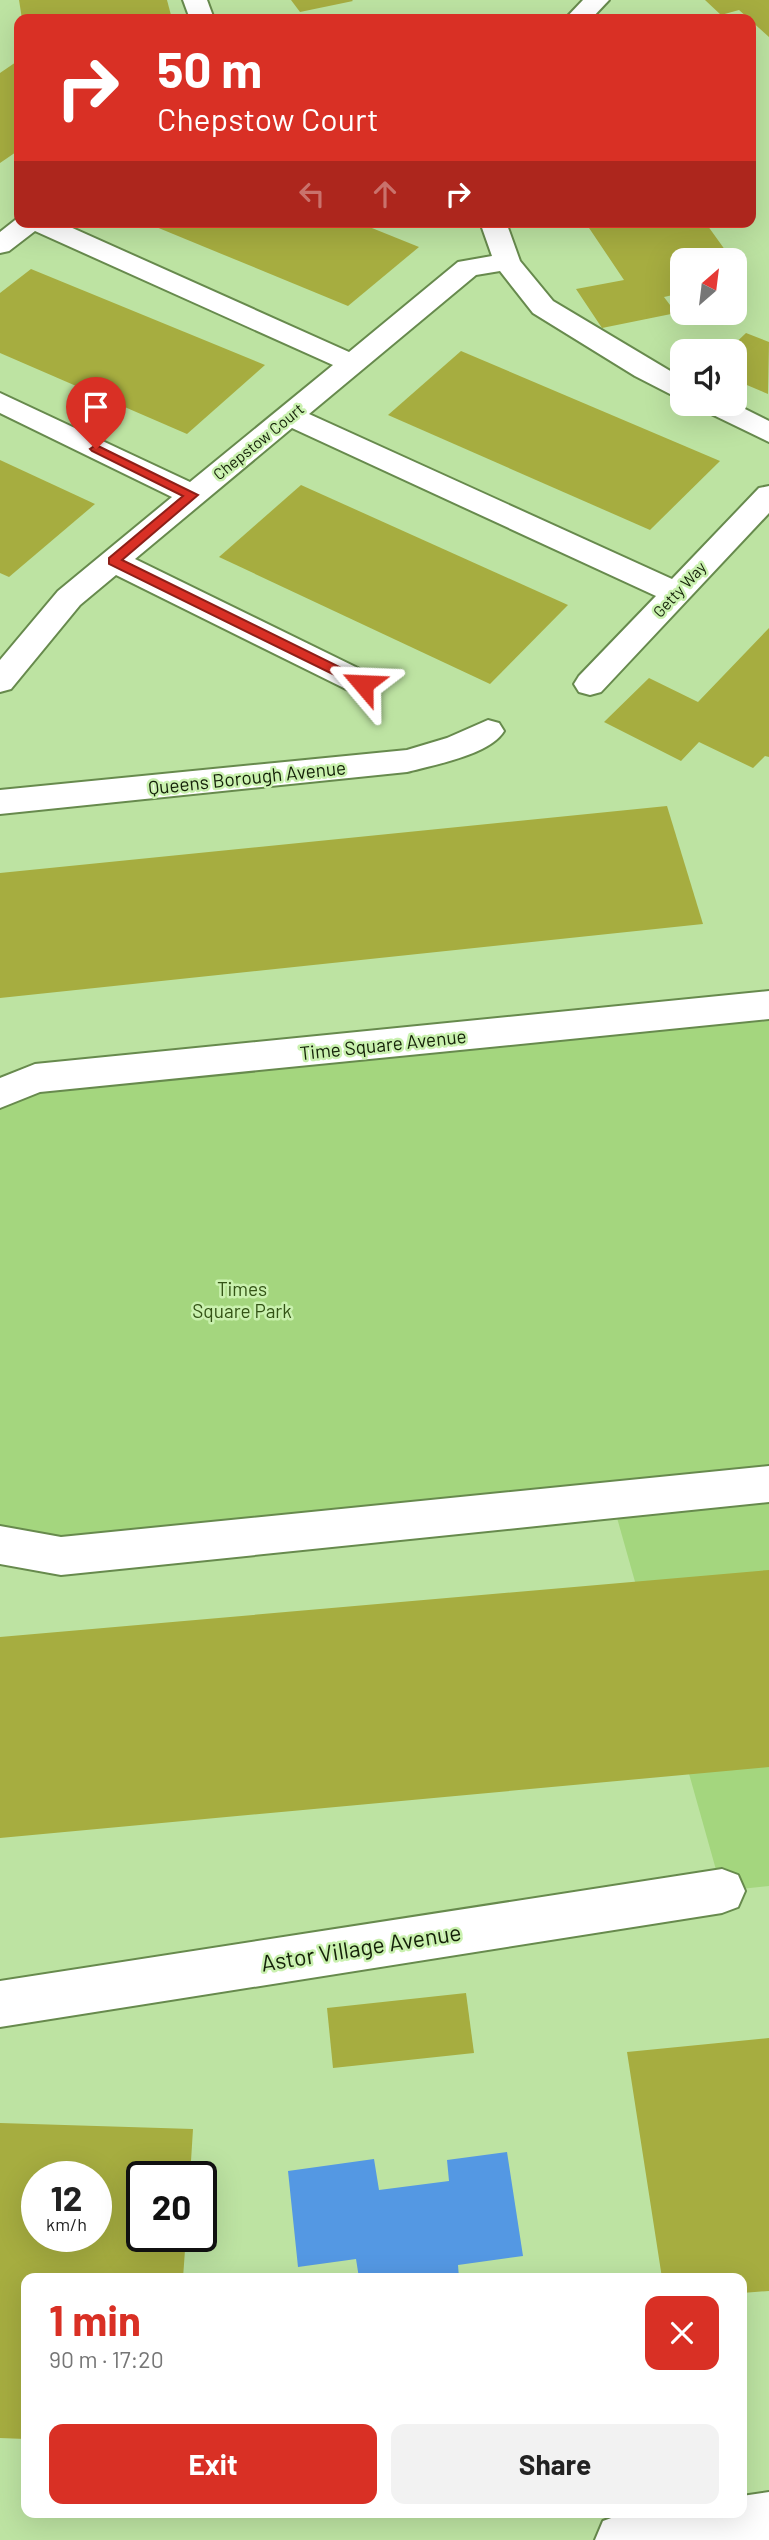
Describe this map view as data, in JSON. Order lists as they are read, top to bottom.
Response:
{
  "streets": {
    "lane": [
      "Chepstow Court",
      "Getty Way",
      "Queens Borough Avenue",
      "Time Square Avenue",
      "Astor Village Avenue"
    ]
  },
  "parks": ["Times Square Park"],
  "north": "top right",
  "page": {
    "turn": ["50 m", "Chepstow Court"],
    "speed": "12 km/h",
    "limit": "20",
    "heading": ["1 min", "90 m · 17:20"],
    "buttons": ["Exit", "Share"]
  }
}
